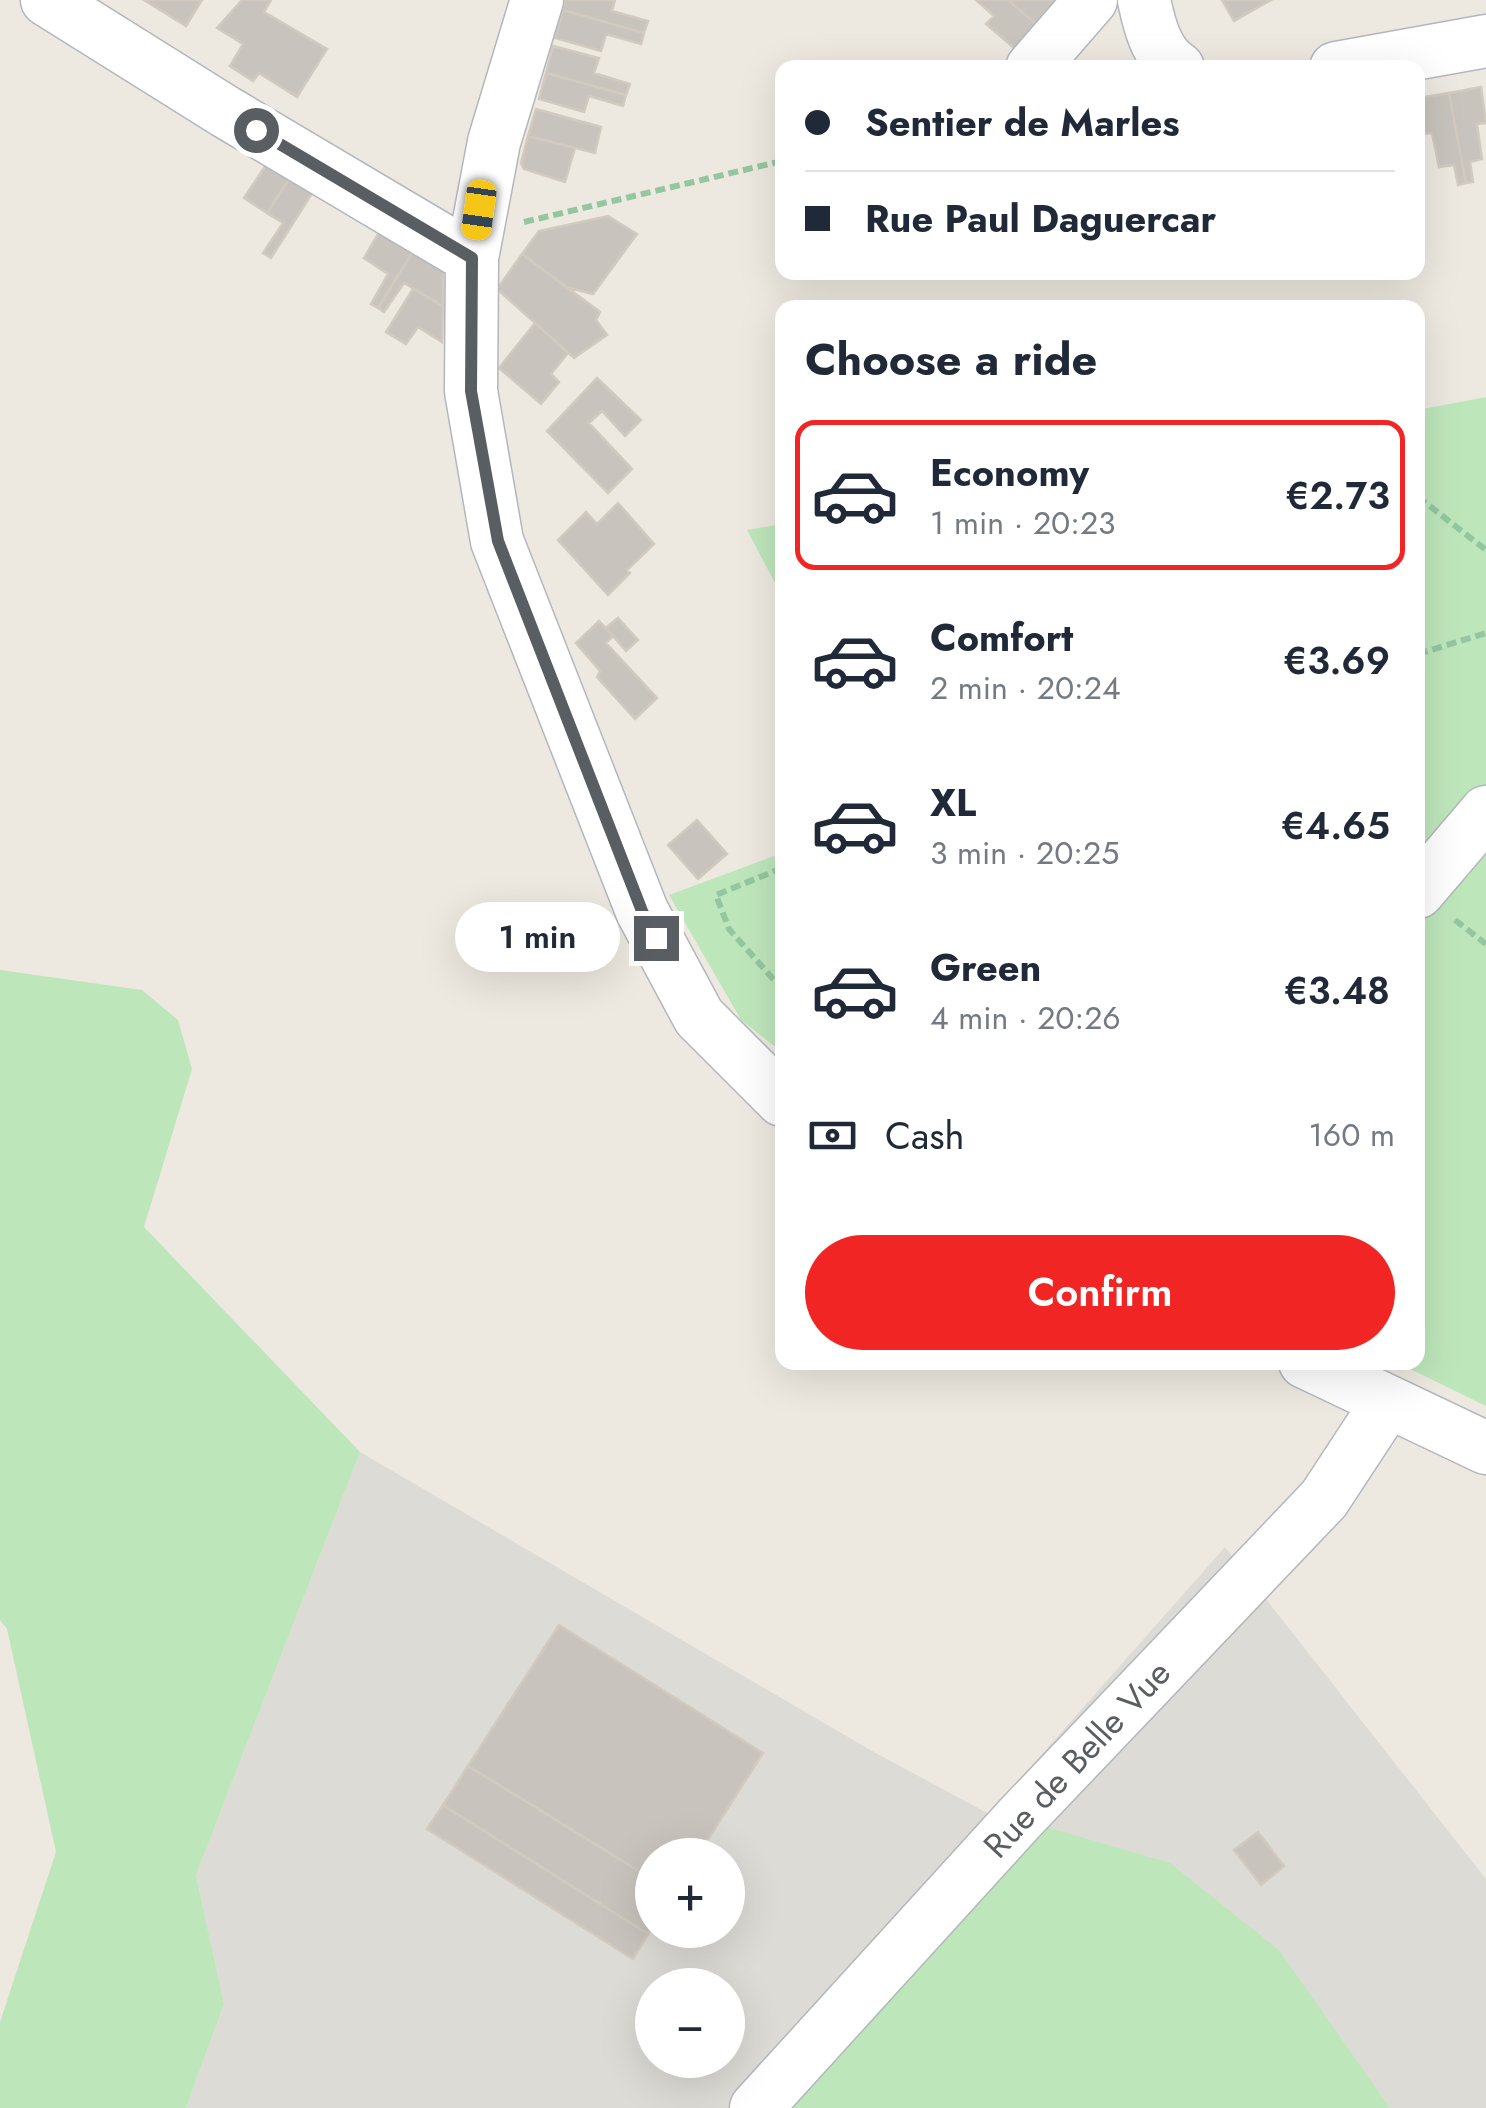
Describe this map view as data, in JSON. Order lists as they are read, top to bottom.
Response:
{
  "streets": {
    "street": ["Rue de Belle Vue"]
  },
  "page": {
    "banner": ["Sentier de Marles", "Rue Paul Daguercar"],
    "heading": "Choose a ride",
    "list": [
      {
        "name": "Economy",
        "note": "1 min · 20:23",
        "value": "€2.73"
      },
      {
        "name": "Comfort",
        "note": "2 min · 20:24",
        "value": "€3.69"
      },
      {
        "name": "XL",
        "note": "3 min · 20:25",
        "value": "€4.65"
      },
      {
        "name": "Green",
        "note": "4 min · 20:26",
        "value": "€3.48"
      }
    ],
    "bubble": "1 min",
    "pay": ["Cash", "160 m"],
    "buttons": "Confirm",
    "map_buttons": ["+", "−"]
  }
}
